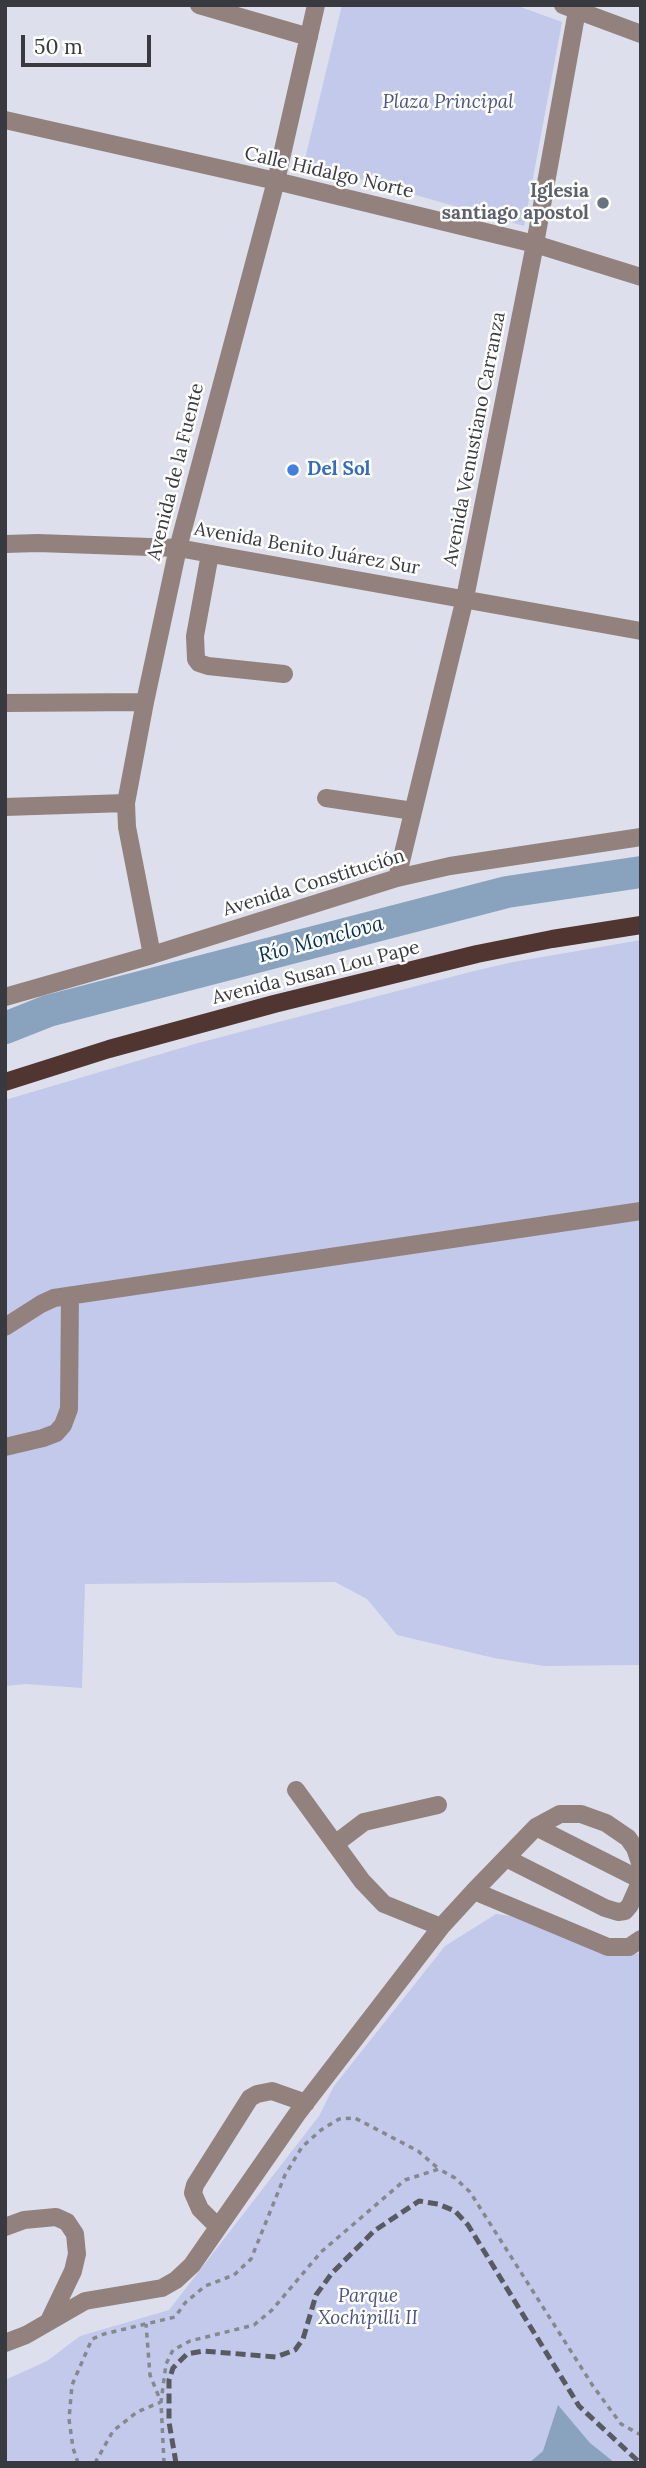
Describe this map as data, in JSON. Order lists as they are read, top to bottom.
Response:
{
  "streets": {
    "main road": ["Avenida Susan Lou Pape"],
    "street": [
      "Calle Hidalgo Norte",
      "Avenida Venustiano Carranza",
      "Avenida de la Fuente",
      "Avenida Benito Juárez Sur",
      "Avenida Constitución"
    ]
  },
  "crossings": [
    ["Calle Hidalgo Norte", "Avenida Venustiano Carranza"],
    ["Calle Hidalgo Norte", "Avenida de la Fuente"],
    ["Avenida Venustiano Carranza", "Avenida Benito Juárez Sur"],
    ["Avenida Venustiano Carranza", "Avenida Constitución"],
    ["Avenida de la Fuente", "Avenida Benito Juárez Sur"],
    ["Avenida de la Fuente", "Avenida Constitución"]
  ],
  "water": ["Río Monclova"],
  "parks": ["Plaza Principal", "Parque Xochipilli II"],
  "places": ["Iglesia santiago apostol", "Del Sol"],
  "scale_bar": "50 m"
}
